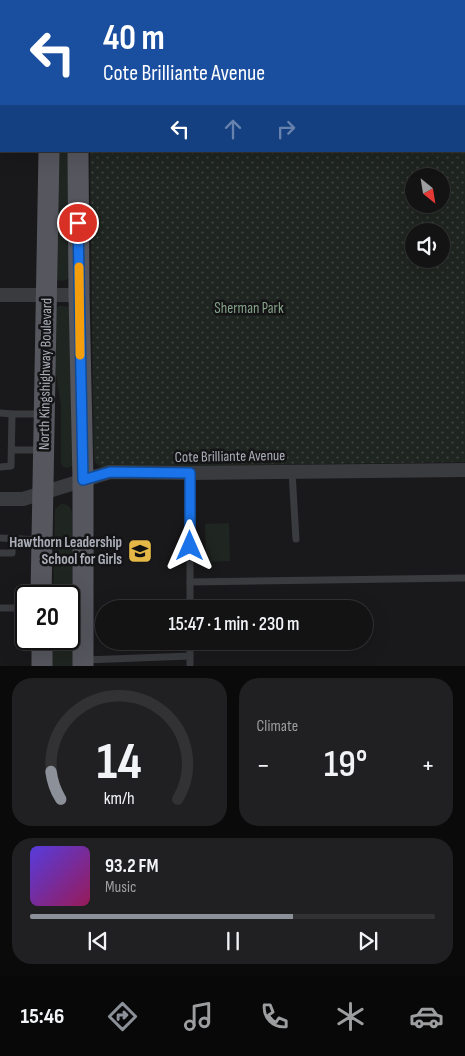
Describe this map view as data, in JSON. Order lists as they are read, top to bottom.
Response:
{
  "streets": {
    "main road": ["North Kingshighway Boulevard"],
    "street": ["Cote Brilliante Avenue"]
  },
  "crossings": [
    ["North Kingshighway Boulevard", "Cote Brilliante Avenue"]
  ],
  "parks": ["Sherman Park"],
  "places": {
    "school or university": ["Hawthorn Leadership School for Girls"]
  },
  "north": "bottom right",
  "page": {
    "turn": ["40 m", "Cote Brilliante Avenue"],
    "limit": "20",
    "trip": "15:47 · 1 min · 230 m",
    "tile": "Climate",
    "heat": ["−", "19°", "+"],
    "song": ["93.2 FM", "Music"],
    "tabs": "15:46",
    "gauge": ["14", "km/h"]
  }
}
